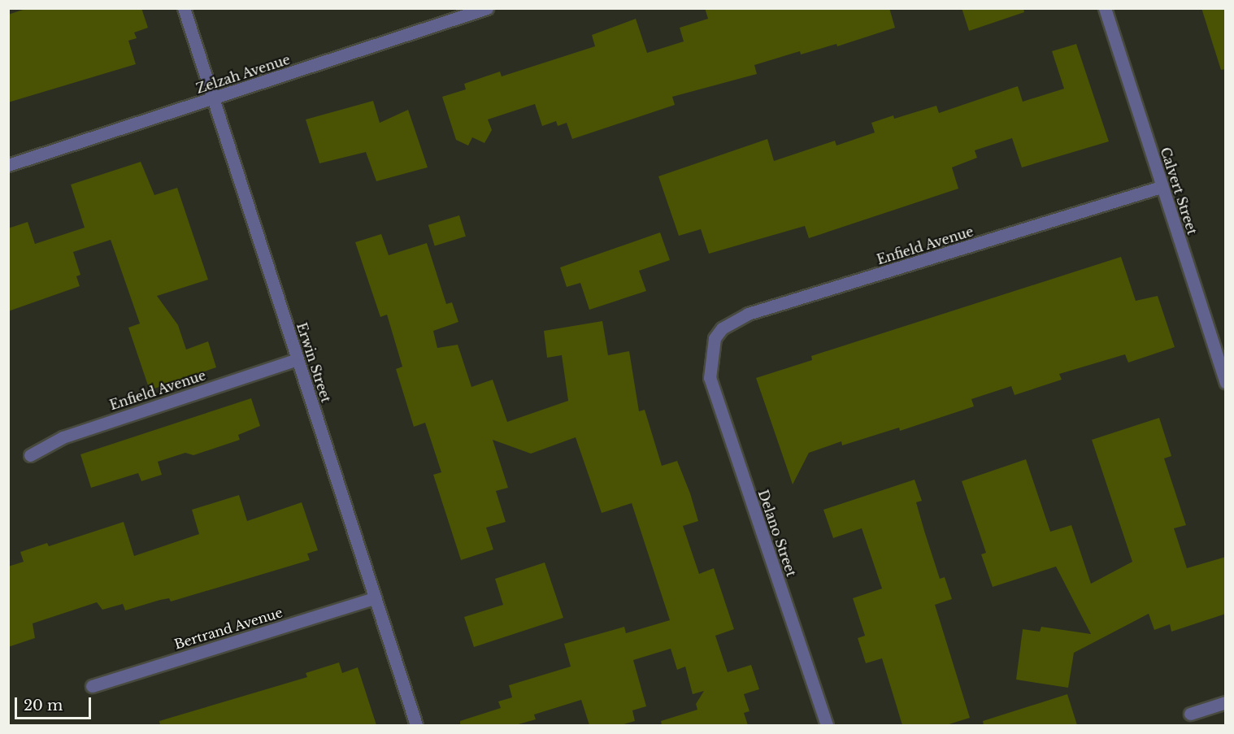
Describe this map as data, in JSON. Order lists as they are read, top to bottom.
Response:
{
  "streets": {
    "street": [
      "Zelzah Avenue",
      "Calvert Street",
      "Enfield Avenue",
      "Erwin Street",
      "Delano Street",
      "Bertrand Avenue"
    ]
  },
  "crossings": [
    ["Zelzah Avenue", "Erwin Street"],
    ["Calvert Street", "Enfield Avenue"],
    ["Enfield Avenue", "Erwin Street"],
    ["Enfield Avenue", "Delano Street"],
    ["Erwin Street", "Bertrand Avenue"]
  ],
  "scale_bar": "20 m"
}
